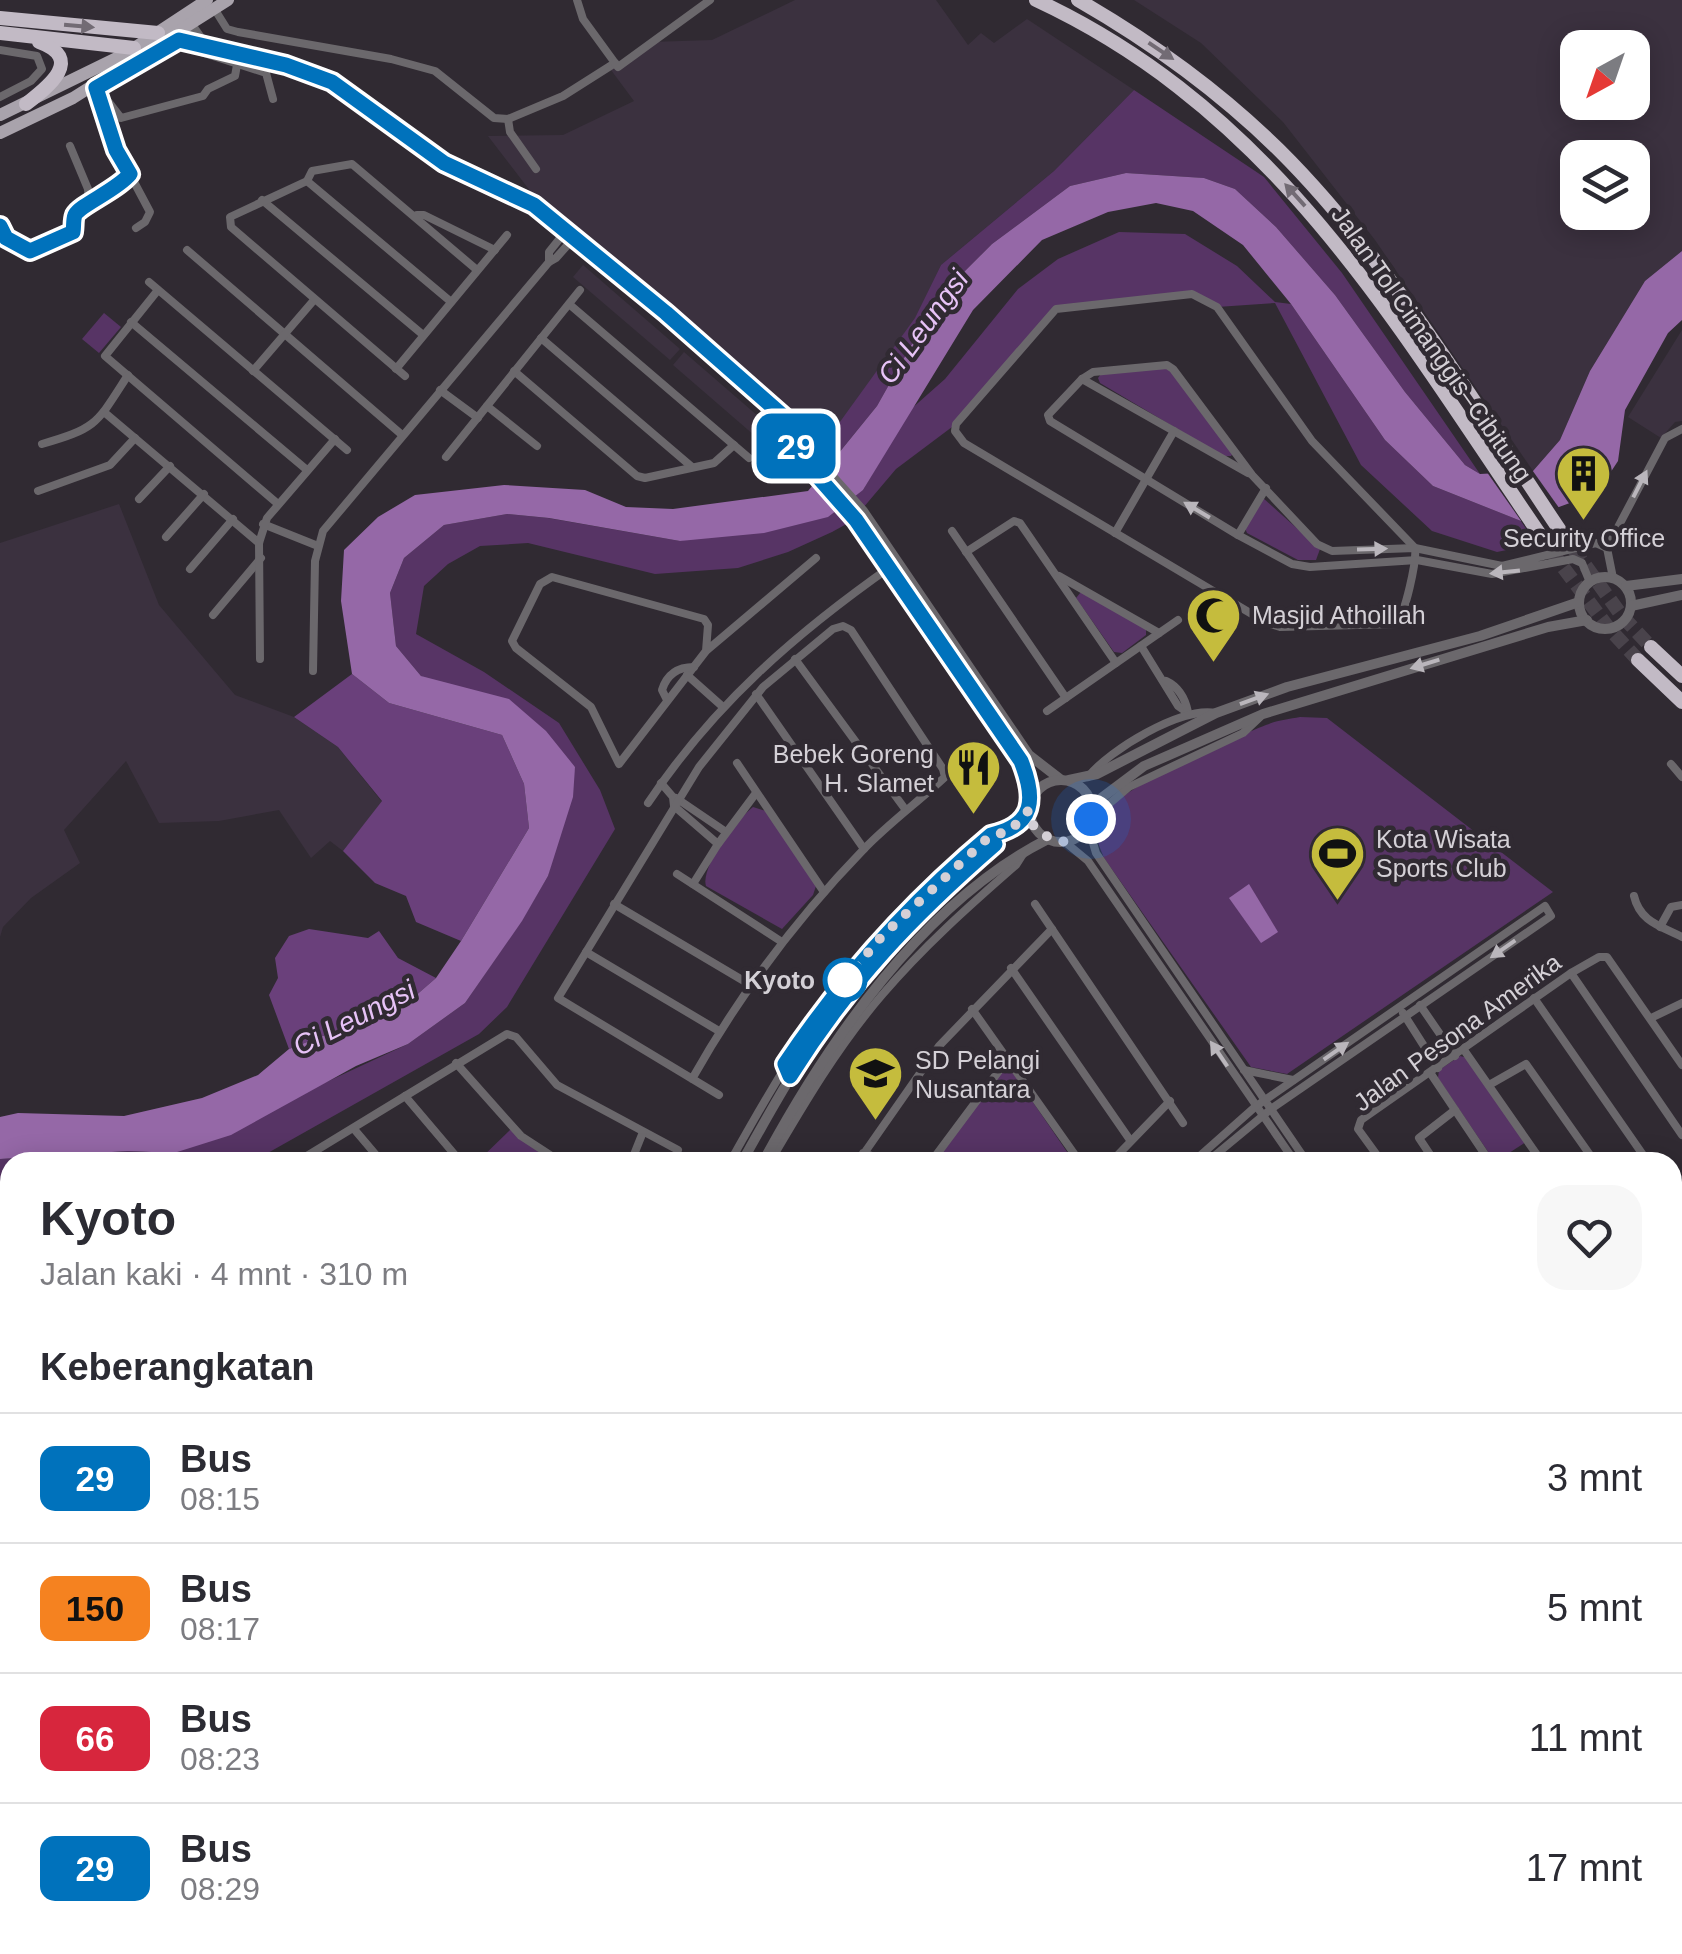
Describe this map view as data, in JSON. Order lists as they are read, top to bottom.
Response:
{
  "streets": {
    "highway": ["Jalan Tol Cimanggis–Cibitung"],
    "street": ["Jalan Pesona Amerika"]
  },
  "water": ["Ci Leungsi"],
  "places": {
    "building": ["Security Office"],
    "mosque": ["Masjid Athoillah"],
    "restaurant": ["Bebek Goreng H. Slamet"],
    "sports": ["Kota Wisata Sports Club"],
    "other": ["Kyoto"],
    "school or university": ["SD Pelangi Nusantara"]
  },
  "lines": ["bus line 29"],
  "north": "bottom left",
  "page": {
    "on_map": "29",
    "heading": [
      ["Kyoto", "Jalan kaki · 4 mnt · 310 m"],
      "Keberangkatan"
    ],
    "list": [
      {
        "mark": "29",
        "name": "Bus",
        "note": "08:15",
        "value": "3 mnt"
      },
      {
        "mark": "150",
        "name": "Bus",
        "note": "08:17",
        "value": "5 mnt"
      },
      {
        "mark": "66",
        "name": "Bus",
        "note": "08:23",
        "value": "11 mnt"
      },
      {
        "mark": "29",
        "name": "Bus",
        "note": "08:29",
        "value": "17 mnt"
      }
    ]
  }
}
